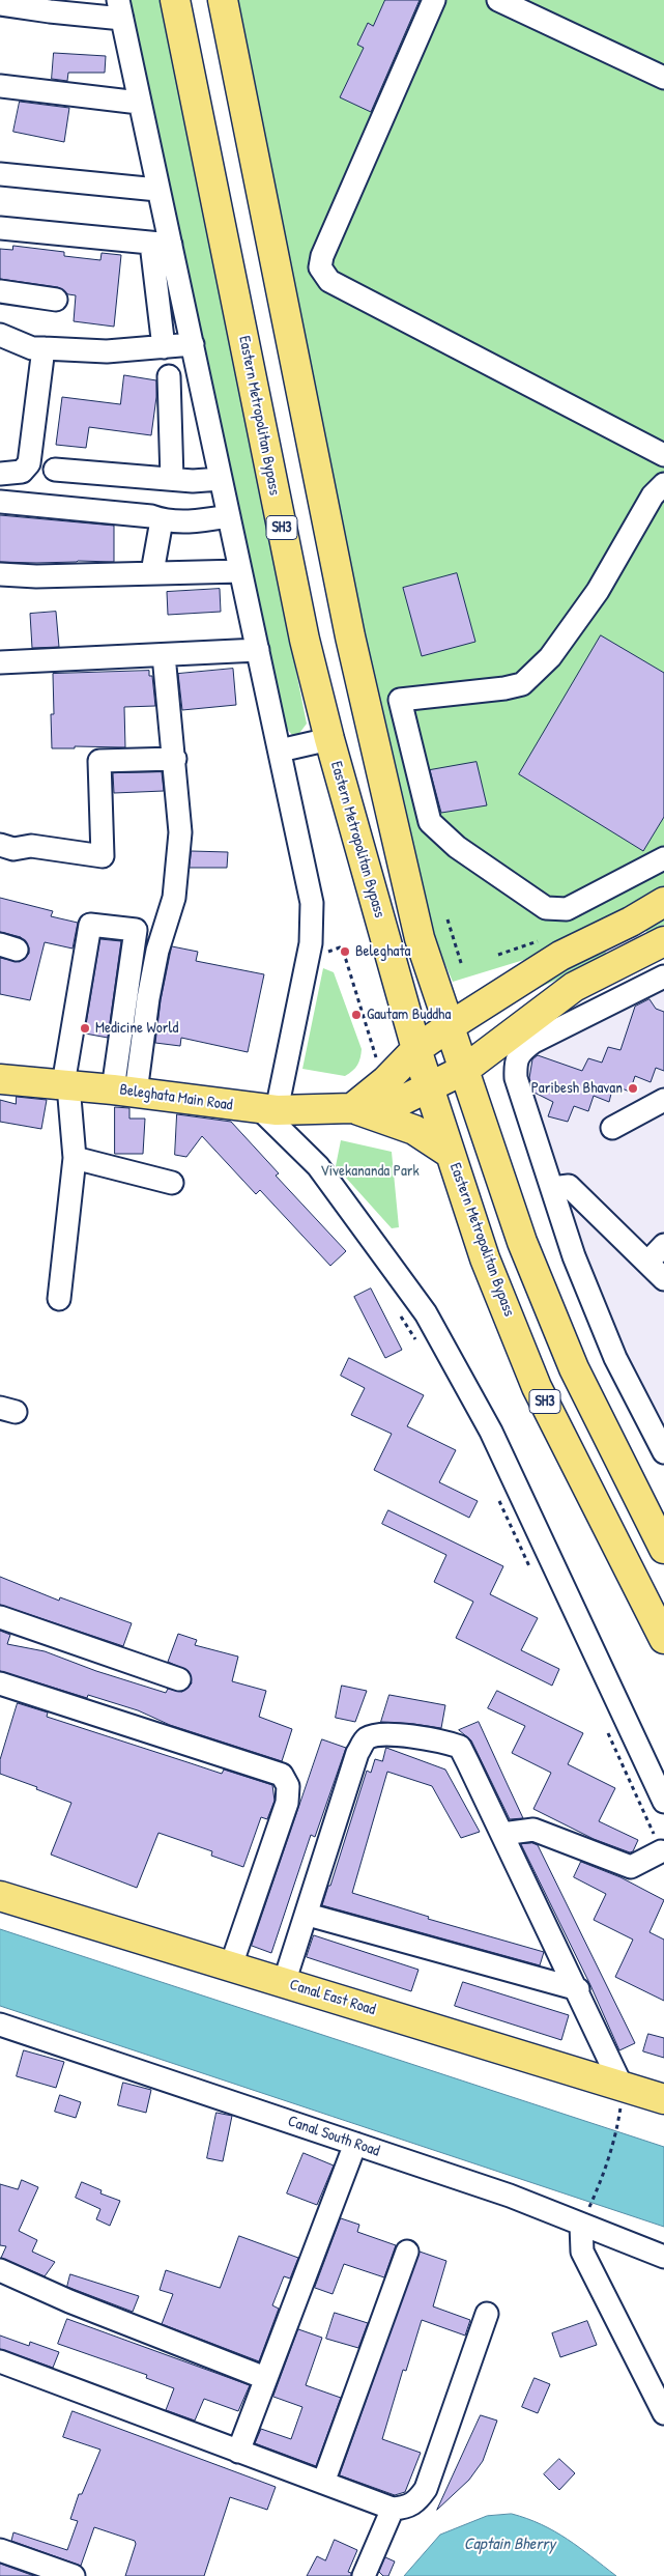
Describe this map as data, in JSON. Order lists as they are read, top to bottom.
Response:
{
  "streets": {
    "main road": [
      "Eastern Metropolitan Bypass",
      "SH3",
      "Beleghata Main Road",
      "Canal East Road"
    ],
    "street": ["Canal South Road"]
  },
  "water": ["Captain Bherry"],
  "parks": ["Vivekananda Park"],
  "places": [
    "Beleghata",
    "Gautam Buddha",
    "Medicine World",
    "Paribesh Bhavan"
  ]
}
